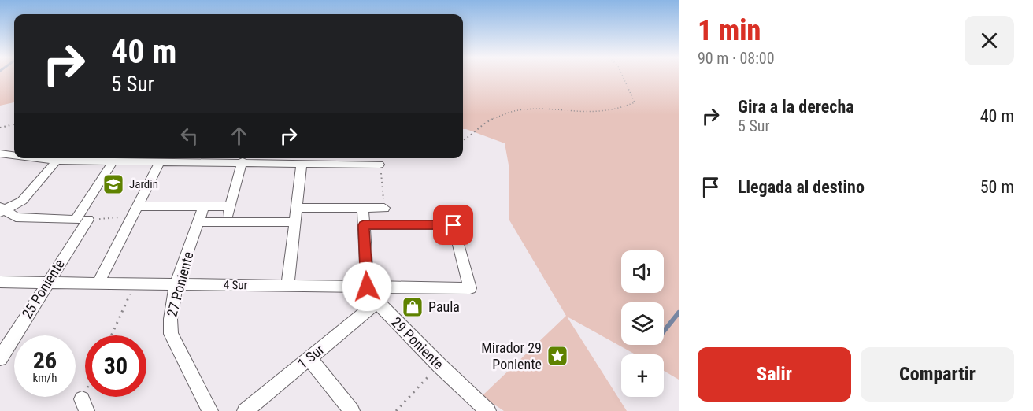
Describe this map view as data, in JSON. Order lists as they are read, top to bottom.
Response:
{
  "streets": {
    "street": [
      "27 Poniente",
      "4 Sur",
      "25 Poniente",
      "29 Poniente",
      "1 Sur"
    ]
  },
  "crossings": [
    ["27 Poniente", "4 Sur"],
    ["4 Sur", "25 Poniente"],
    ["4 Sur", "29 Poniente"],
    ["29 Poniente", "1 Sur"]
  ],
  "places": {
    "school or university": ["Jardin"],
    "shop": ["Paula"],
    "place": ["Mirador 29 Poniente"]
  },
  "page": {
    "heading": ["1 min", "90 m · 08:00"],
    "turn": ["40 m", "5 Sur"],
    "list": [
      {
        "name": "Gira a la derecha",
        "note": "5 Sur",
        "value": "40 m"
      },
      {
        "name": "Llegada al destino",
        "value": "50 m"
      }
    ],
    "map_buttons": "+",
    "speed": "26 km/h",
    "limit": "30",
    "buttons": ["Salir", "Compartir"]
  }
}
